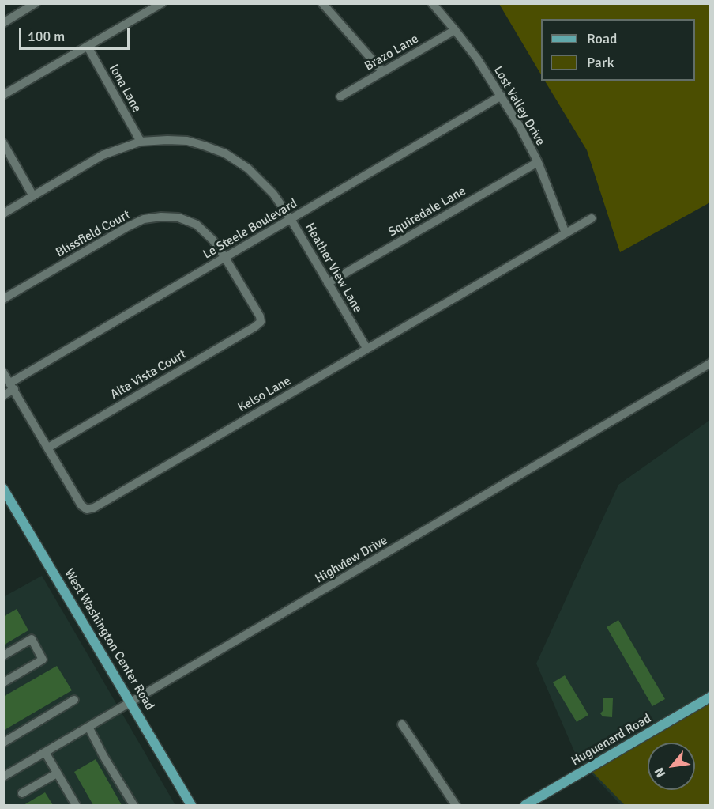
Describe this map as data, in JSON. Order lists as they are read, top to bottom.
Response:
{
  "streets": {
    "main road": ["West Washington Center Road", "Huguenard Road"],
    "street": [
      "Brazo Lane",
      "Iona Lane",
      "Lost Valley Drive",
      "Squiredale Lane",
      "Le Steele Boulevard",
      "Blissfield Court",
      "Heather View Lane",
      "Alta Vista Court",
      "Kelso Lane",
      "Highview Drive"
    ]
  },
  "crossings": [
    ["Brazo Lane", "Lost Valley Drive"],
    ["Iona Lane", "Heather View Lane"],
    ["Lost Valley Drive", "Squiredale Lane"],
    ["Lost Valley Drive", "Le Steele Boulevard"],
    ["Lost Valley Drive", "Kelso Lane"],
    ["Squiredale Lane", "Heather View Lane"],
    ["Le Steele Boulevard", "Blissfield Court"],
    ["Le Steele Boulevard", "Heather View Lane"],
    ["Le Steele Boulevard", "Kelso Lane"],
    ["Blissfield Court", "Alta Vista Court"],
    ["Heather View Lane", "Kelso Lane"],
    ["Alta Vista Court", "Kelso Lane"],
    ["Highview Drive", "West Washington Center Road"]
  ],
  "legend": ["Road", "Park"],
  "scale_bar": "100 m",
  "north": "bottom left"
}
